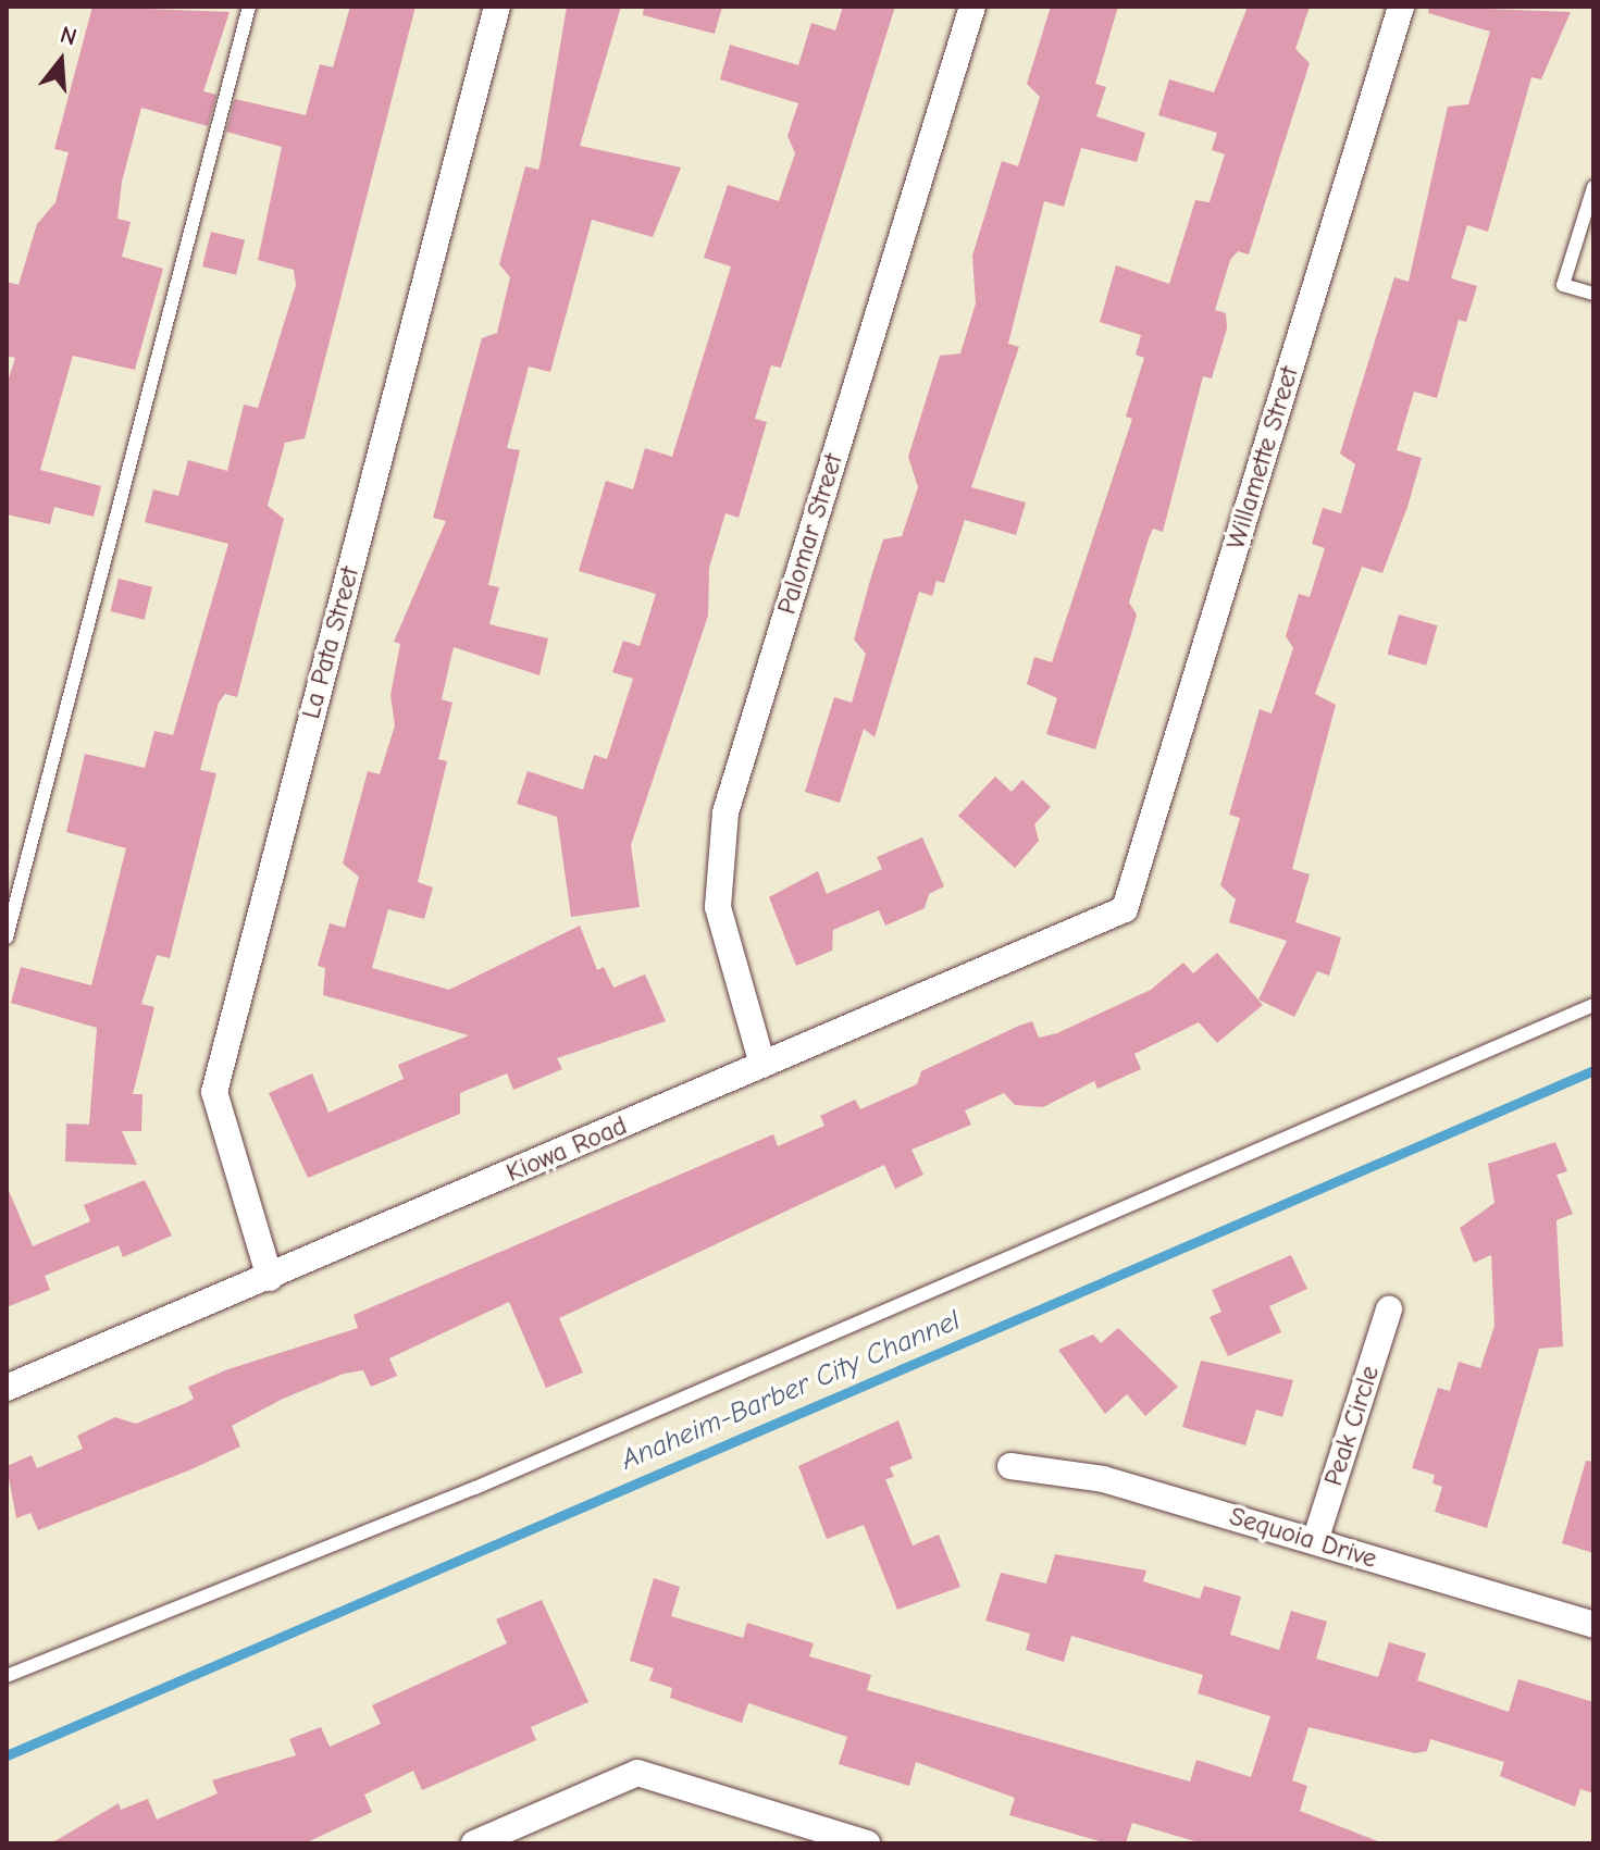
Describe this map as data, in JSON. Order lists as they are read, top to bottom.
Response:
{
  "streets": {
    "street": [
      "Willamette Street",
      "Palomar Street",
      "La Pata Street",
      "Kiowa Road",
      "Peak Circle",
      "Sequoia Drive"
    ]
  },
  "crossings": [
    ["Willamette Street", "Kiowa Road"],
    ["Palomar Street", "Kiowa Road"],
    ["La Pata Street", "Kiowa Road"],
    ["Peak Circle", "Sequoia Drive"]
  ],
  "water": ["Anaheim-Barber City Channel"],
  "north": "top"
}
